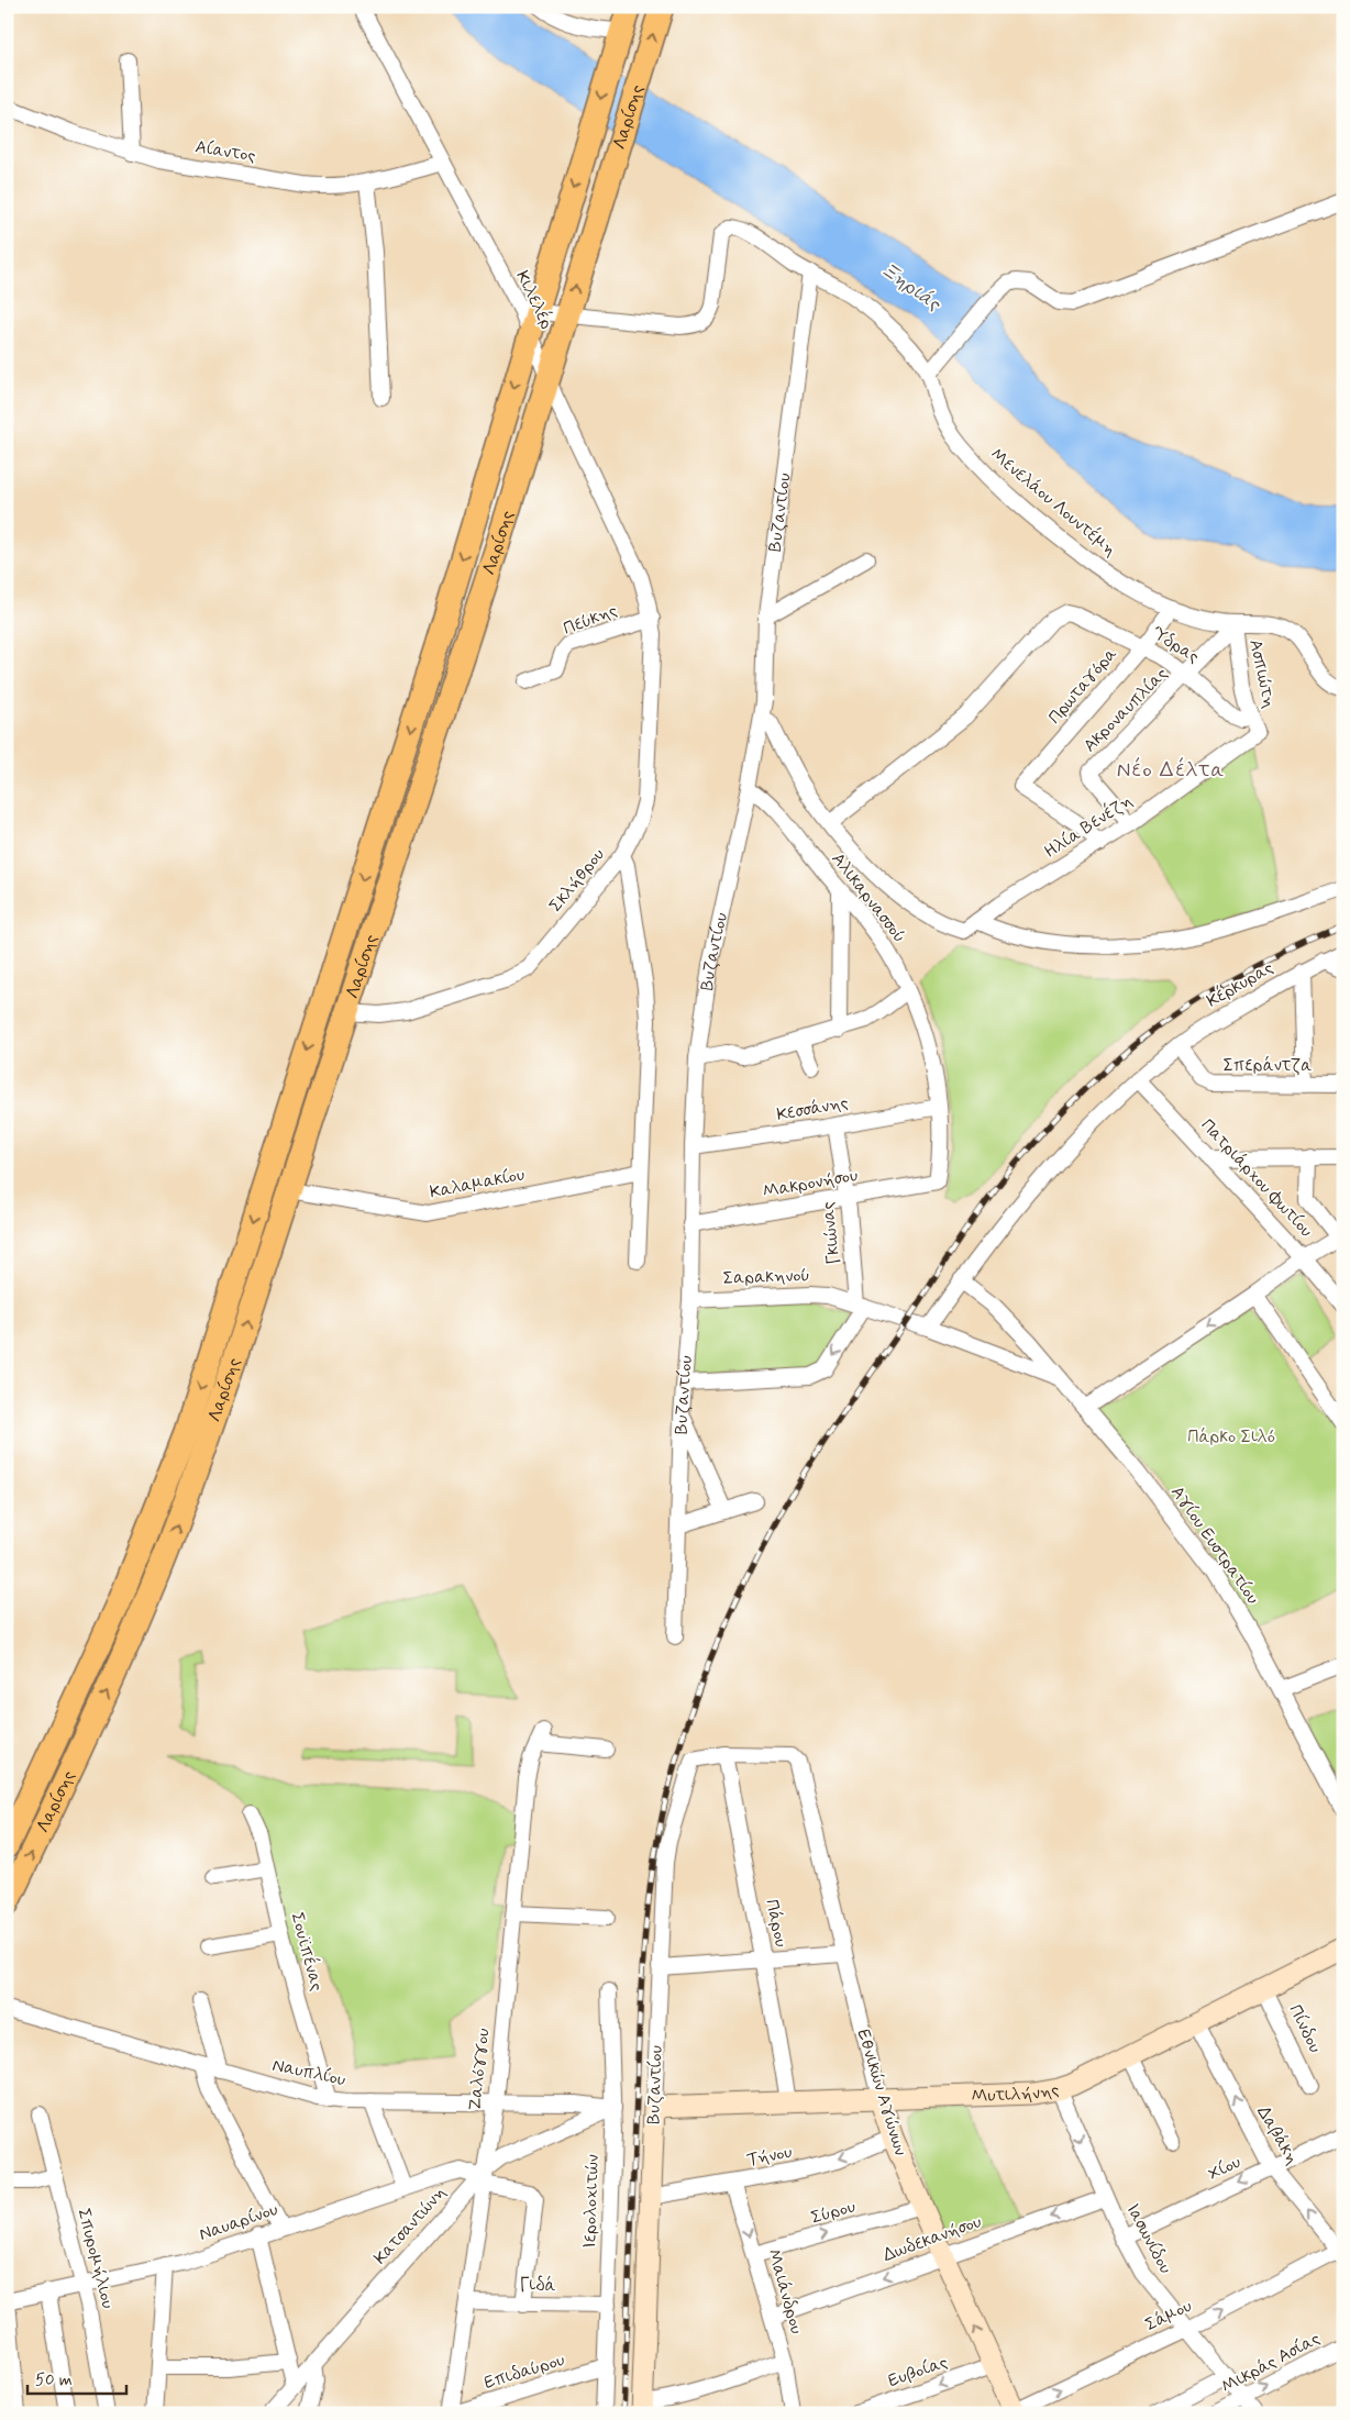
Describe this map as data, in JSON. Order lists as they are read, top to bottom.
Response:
{
  "streets": {
    "main road": ["Λαρίσης"],
    "street": [
      "Αίαντος",
      "Κιλελέρ",
      "Μενελάου Λουντέμη",
      "Βυζαντίου",
      "Πεύκης",
      "Ύδρας",
      "Ασπιώτη",
      "Πρωταγόρα",
      "Ακροναυπλίας",
      "Ηλία Βενέζη",
      "Σκλήθρου",
      "Αλικαρνασσού",
      "Κέρκυρας",
      "Σπεράντζα",
      "Κεσσάνης",
      "Πατριάρχου Φωτίου",
      "Καλαμακίου",
      "Μακρονήσου",
      "Γκιώνας",
      "Σαρακηνού",
      "Αγίου Ευστρατίου",
      "Πάρου",
      "Σουϊπένας",
      "Πίνδου",
      "Ζαλόγγου",
      "Ναυπλίου",
      "Μυτιλήνης",
      "Εθνικών Αγώνων",
      "Δαβάκη",
      "Τήνου",
      "Χίου",
      "Ιερολοχιτών",
      "Σύρου",
      "Ναυαρίνου",
      "Κατσαντώνη",
      "Δωδεκανήσου",
      "Ιασωνίδου",
      "Σπυρομήλιου",
      "Γιδά",
      "Μαιάνδρου",
      "Σάμου",
      "Μικράς Ασίας",
      "Επιδαύρου",
      "Ευβοίας"
    ]
  },
  "crossings": [
    ["Λαρίσης", "Κιλελέρ"],
    ["Λαρίσης", "Μενελάου Λουντέμη"],
    ["Λαρίσης", "Σκλήθρου"],
    ["Λαρίσης", "Καλαμακίου"],
    ["Αίαντος", "Κιλελέρ"],
    ["Κιλελέρ", "Μενελάου Λουντέμη"],
    ["Κιλελέρ", "Πεύκης"],
    ["Κιλελέρ", "Σκλήθρου"],
    ["Μενελάου Λουντέμη", "Βυζαντίου"],
    ["Μενελάου Λουντέμη", "Ασπιώτη"],
    ["Μενελάου Λουντέμη", "Πρωταγόρα"],
    ["Μενελάου Λουντέμη", "Ακροναυπλίας"],
    ["Βυζαντίου", "Αλικαρνασσού"],
    ["Βυζαντίου", "Κεσσάνης"],
    ["Βυζαντίου", "Μακρονήσου"],
    ["Βυζαντίου", "Σαρακηνού"],
    ["Βυζαντίου", "Πάρου"],
    ["Βυζαντίου", "Μυτιλήνης"],
    ["Βυζαντίου", "Εθνικών Αγώνων"],
    ["Βυζαντίου", "Τήνου"],
    ["Πεύκης", "Σκλήθρου"],
    ["Ύδρας", "Ασπιώτη"],
    ["Ύδρας", "Πρωταγόρα"],
    ["Ύδρας", "Ακροναυπλίας"],
    ["Ύδρας", "Ηλία Βενέζη"],
    ["Ασπιώτη", "Ακροναυπλίας"],
    ["Ασπιώτη", "Ηλία Βενέζη"],
    ["Πρωταγόρα", "Ηλία Βενέζη"],
    ["Ακροναυπλίας", "Ηλία Βενέζη"],
    ["Αλικαρνασσού", "Κεσσάνης"],
    ["Αλικαρνασσού", "Μακρονήσου"],
    ["Κέρκυρας", "Σπεράντζα"],
    ["Κέρκυρας", "Πατριάρχου Φωτίου"],
    ["Κεσσάνης", "Γκιώνας"],
    ["Μακρονήσου", "Γκιώνας"],
    ["Γκιώνας", "Σαρακηνού"],
    ["Σαρακηνού", "Αγίου Ευστρατίου"],
    ["Πάρου", "Μυτιλήνης"],
    ["Πάρου", "Εθνικών Αγώνων"],
    ["Σουϊπένας", "Ναυπλίου"],
    ["Πίνδου", "Μυτιλήνης"],
    ["Ζαλόγγου", "Ναυπλίου"],
    ["Ζαλόγγου", "Ναυαρίνου"],
    ["Ζαλόγγου", "Κατσαντώνη"],
    ["Ζαλόγγου", "Γιδά"],
    ["Ζαλόγγου", "Επιδαύρου"],
    ["Ναυπλίου", "Ιερολοχιτών"],
    ["Ναυπλίου", "Κατσαντώνη"],
    ["Μυτιλήνης", "Εθνικών Αγώνων"],
    ["Μυτιλήνης", "Δαβάκη"],
    ["Μυτιλήνης", "Ιασωνίδου"],
    ["Εθνικών Αγώνων", "Τήνου"],
    ["Εθνικών Αγώνων", "Σύρου"],
    ["Εθνικών Αγώνων", "Δωδεκανήσου"],
    ["Εθνικών Αγώνων", "Σάμου"],
    ["Εθνικών Αγώνων", "Ευβοίας"],
    ["Δαβάκη", "Χίου"],
    ["Δαβάκη", "Σάμου"],
    ["Τήνου", "Μαιάνδρου"],
    ["Χίου", "Ιασωνίδου"],
    ["Ιερολοχιτών", "Κατσαντώνη"],
    ["Ιερολοχιτών", "Γιδά"],
    ["Ιερολοχιτών", "Επιδαύρου"],
    ["Σύρου", "Μαιάνδρου"],
    ["Ναυαρίνου", "Κατσαντώνη"],
    ["Ναυαρίνου", "Σπυρομήλιου"],
    ["Ναυαρίνου", "Γιδά"],
    ["Δωδεκανήσου", "Ιασωνίδου"],
    ["Δωδεκανήσου", "Μαιάνδρου"],
    ["Ιασωνίδου", "Σάμου"],
    ["Ιασωνίδου", "Μικράς Ασίας"]
  ],
  "one_way": [
    "Τήνου",
    "Χίου",
    "Σύρου",
    "Δωδεκανήσου",
    "Σάμου",
    "Μικράς Ασίας",
    "Ευβοίας"
  ],
  "districts": ["Νέο Δέλτα"],
  "water": ["Ξηριάς"],
  "parks": ["Πάρκο Σιλό"],
  "scale_bar": "50 m"
}
